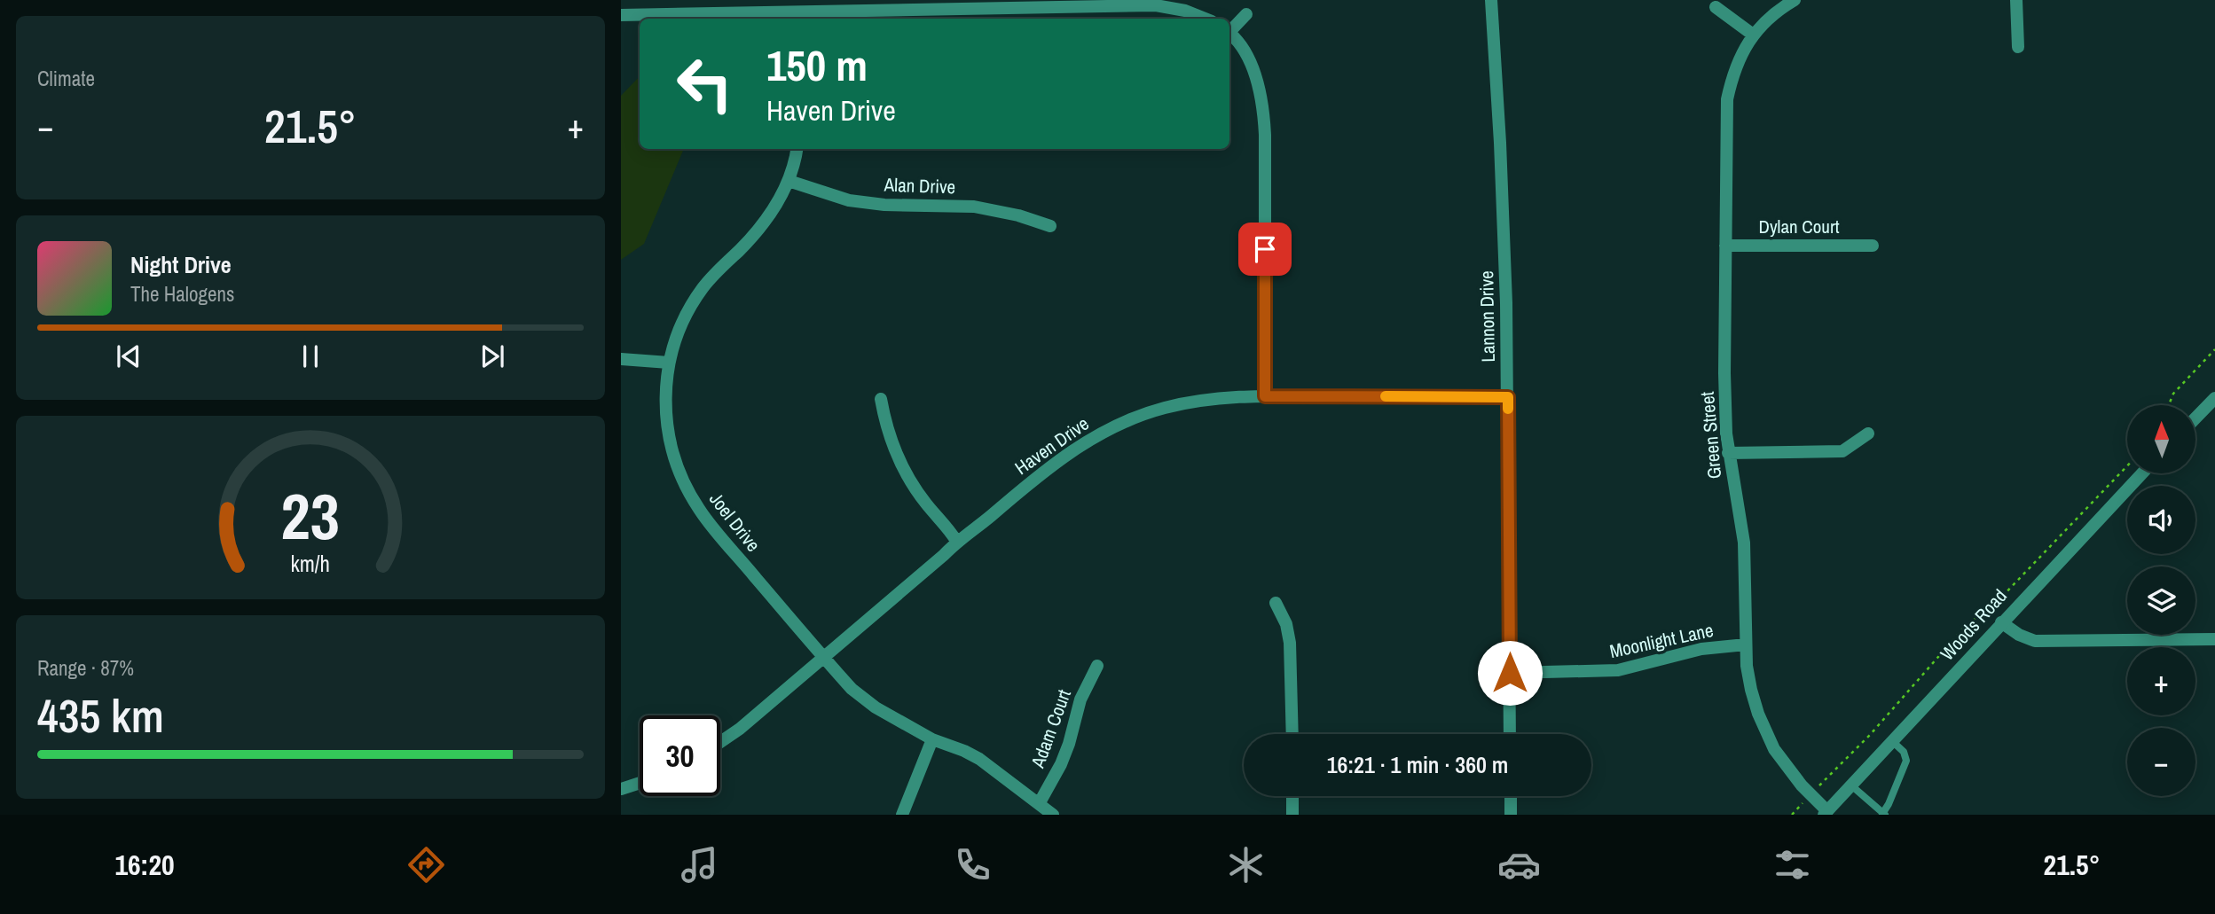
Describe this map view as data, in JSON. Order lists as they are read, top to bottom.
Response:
{
  "streets": {
    "street": [
      "Alan Drive",
      "Dylan Court",
      "Lannon Drive",
      "Green Street",
      "Haven Drive",
      "Joel Drive",
      "Woods Road",
      "Moonlight Lane",
      "Adam Court"
    ]
  },
  "crossings": [
    ["Alan Drive", "Joel Drive"],
    ["Dylan Court", "Green Street"],
    ["Lannon Drive", "Haven Drive"],
    ["Lannon Drive", "Moonlight Lane"],
    ["Green Street", "Woods Road"],
    ["Green Street", "Moonlight Lane"],
    ["Haven Drive", "Joel Drive"],
    ["Joel Drive", "Adam Court"]
  ],
  "north": "top",
  "page": {
    "tile": [
      "Climate",
      ["Range · 87%", "435 km"]
    ],
    "turn": ["150 m", "Haven Drive"],
    "heat": ["−", "21.5°", "+"],
    "song": ["Night Drive", "The Halogens"],
    "map_buttons": ["+", "−"],
    "limit": "30",
    "trip": "16:21 · 1 min · 360 m",
    "tabs": ["16:20", "21.5°"],
    "gauge": ["23", "km/h"]
  }
}
